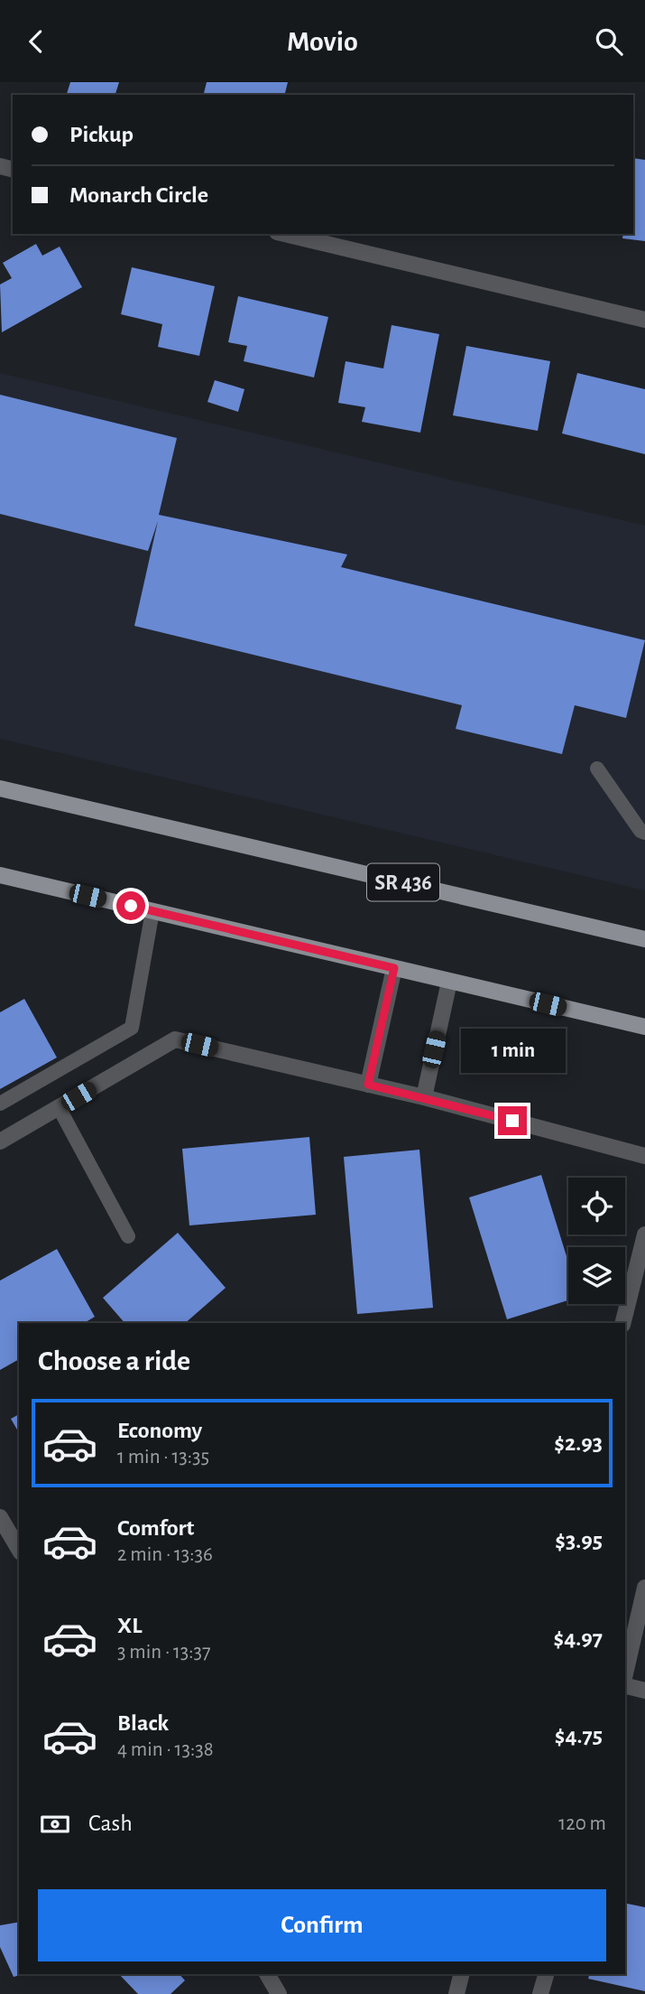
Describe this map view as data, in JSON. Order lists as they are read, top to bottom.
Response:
{
  "streets": {
    "main road": ["SR 436"]
  },
  "page": {
    "header": "Movio",
    "banner": ["Pickup", "Monarch Circle"],
    "bubble": "1 min",
    "heading": "Choose a ride",
    "list": [
      {
        "name": "Economy",
        "note": "1 min · 13:35",
        "value": "$2.93"
      },
      {
        "name": "Comfort",
        "note": "2 min · 13:36",
        "value": "$3.95"
      },
      {
        "name": "XL",
        "note": "3 min · 13:37",
        "value": "$4.97"
      },
      {
        "name": "Black",
        "note": "4 min · 13:38",
        "value": "$4.75"
      }
    ],
    "pay": ["Cash", "120 m"],
    "buttons": "Confirm"
  }
}
